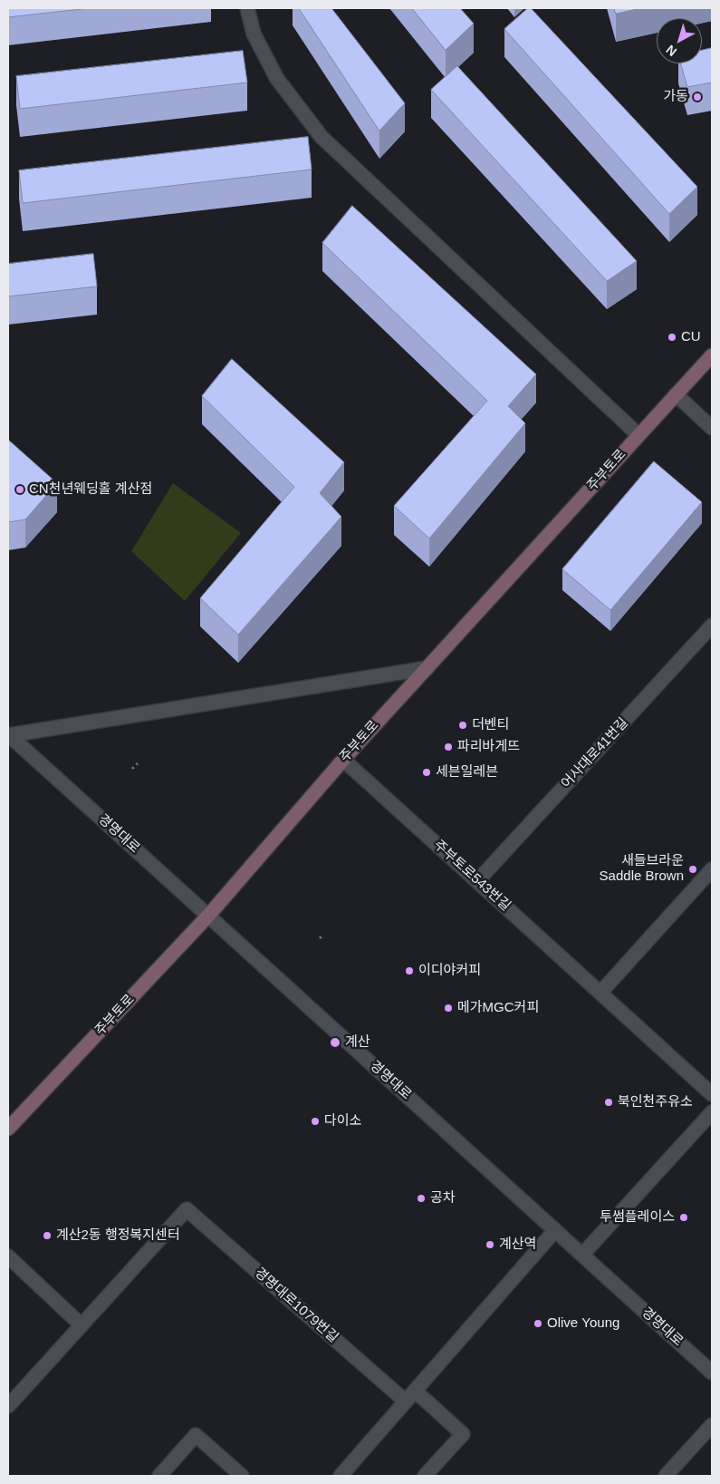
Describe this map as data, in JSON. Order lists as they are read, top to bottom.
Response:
{
  "streets": {
    "main road": ["주부토로"],
    "street": [
      "어사대로41번길",
      "경명대로",
      "주부토로543번길",
      "경명대로1079번길"
    ]
  },
  "crossings": [
    ["주부토로", "경명대로"],
    ["주부토로", "주부토로543번길"],
    ["어사대로41번길", "주부토로543번길"]
  ],
  "places": [
    "가동",
    "CU",
    "CN천년웨딩홀 계산점",
    "더벤티",
    "파리바게뜨",
    "세븐일레븐",
    "새들브라운 Saddle Brown",
    "이디야커피",
    "메가MGC커피",
    "계산",
    "북인천주유소",
    "다이소",
    "공차",
    "투썸플레이스",
    "계산2동 행정복지센터",
    "계산역",
    "Olive Young"
  ],
  "north": "bottom left"
}
